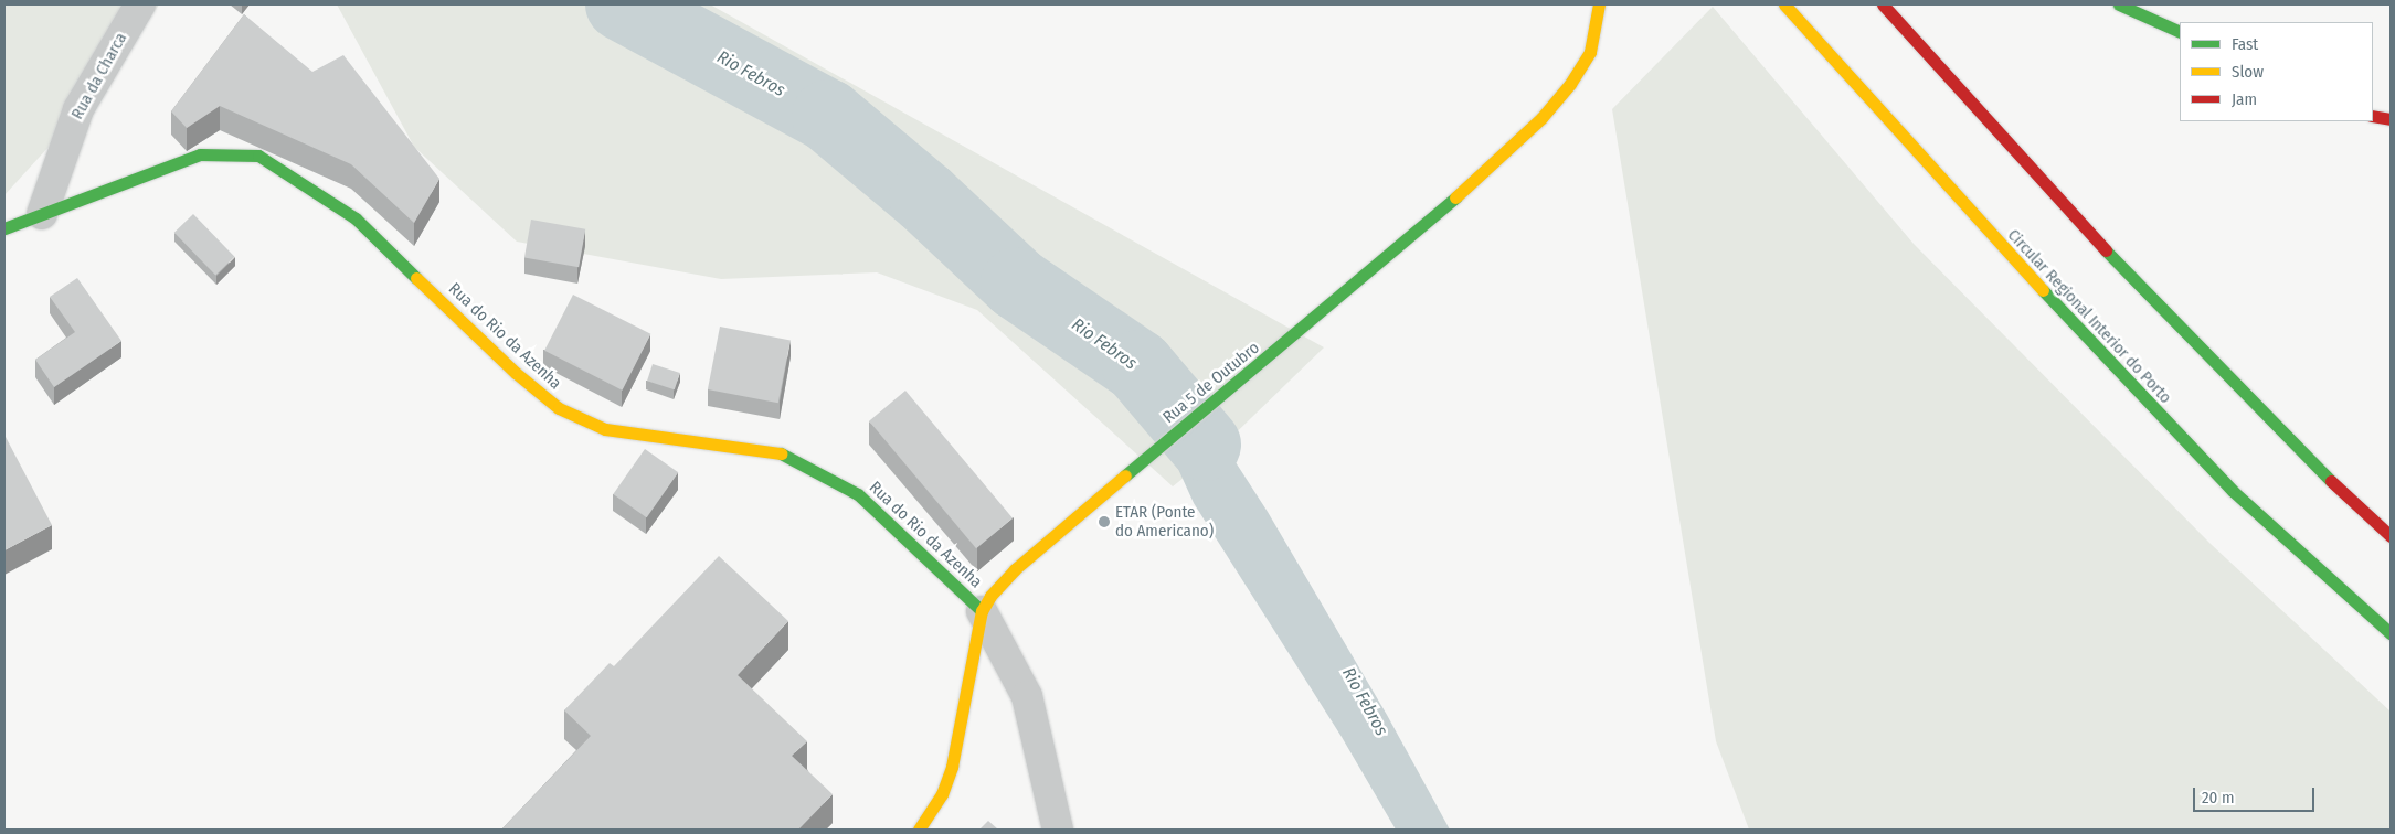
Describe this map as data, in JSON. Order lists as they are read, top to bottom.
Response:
{
  "streets": {
    "main road": ["Circular Regional Interior do Porto", "Rua do Rio da Azenha", "Rua 5 de Outubro"],
    "street": ["Rua da Charca"]
  },
  "crossings": [
    ["Rua da Charca", "Rua do Rio da Azenha"],
    ["Rua do Rio da Azenha", "Rua 5 de Outubro"]
  ],
  "water": ["Rio Febros"],
  "places": ["ETAR (Ponte do Americano)"],
  "legend": ["Fast", "Slow", "Jam"],
  "scale_bar": "20 m"
}
